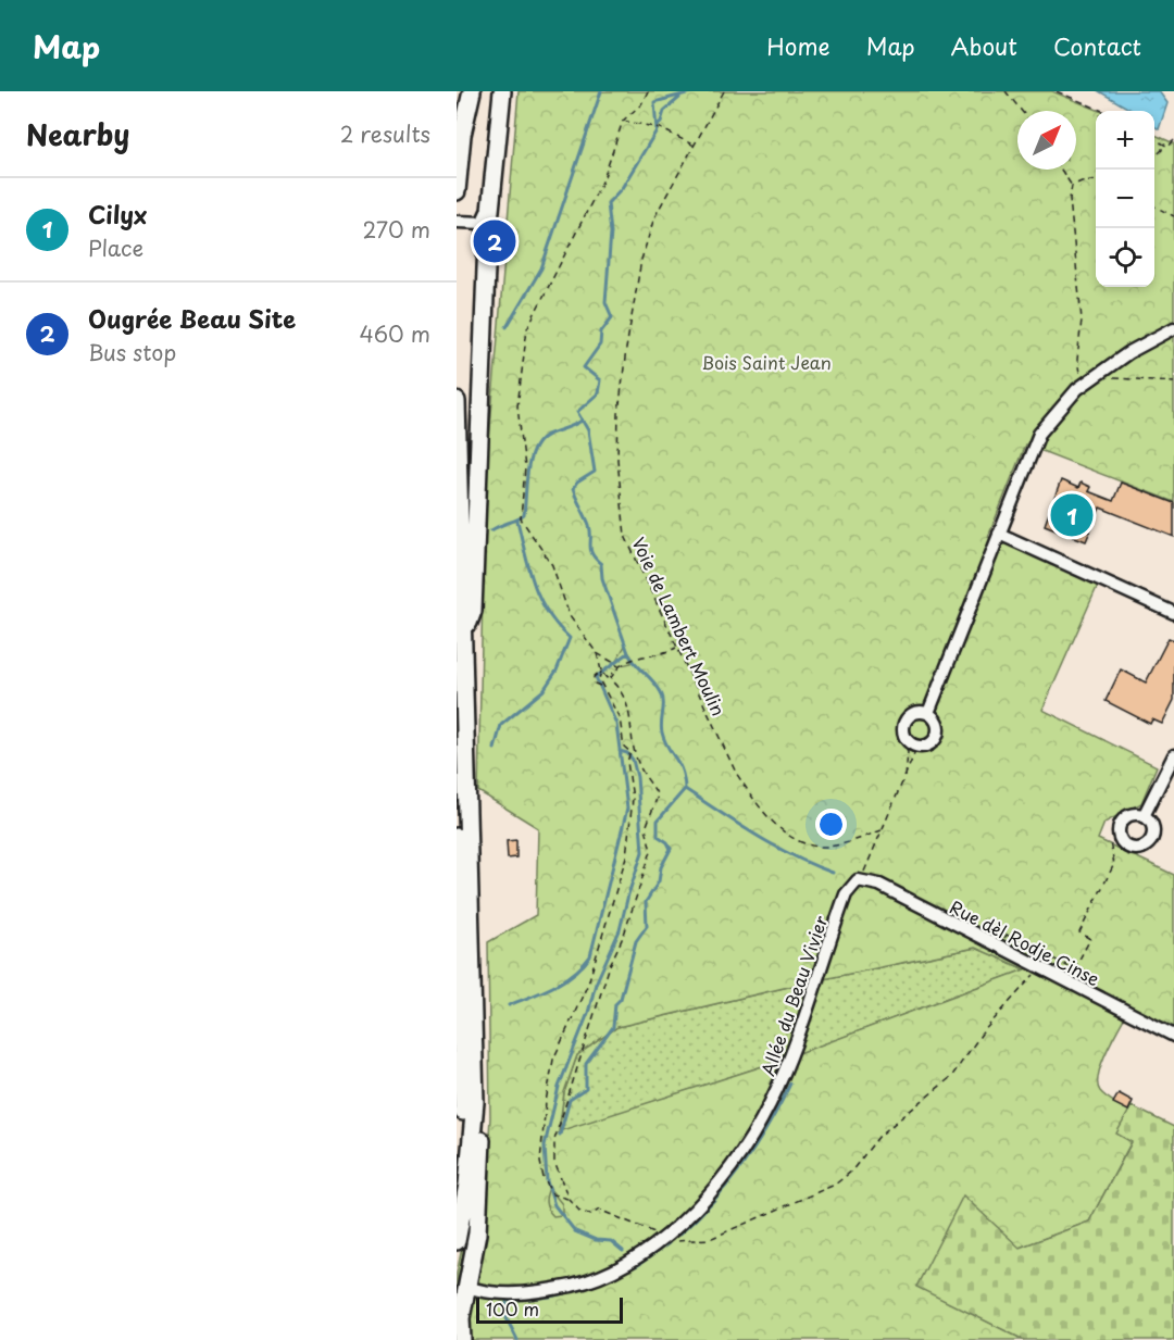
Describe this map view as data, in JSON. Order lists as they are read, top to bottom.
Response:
{
  "streets": {
    "street": ["Rue dèl Rodje Cinse", "Allée du Beau Vivier"],
    "path": ["Voie de Lambert Moulin"]
  },
  "crossings": [
    ["Rue dèl Rodje Cinse", "Allée du Beau Vivier"]
  ],
  "parks": ["Bois Saint Jean"],
  "scale_bar": "100 m",
  "north": "top right",
  "page": {
    "header": "Map",
    "nav": [
      "Home",
      "Map",
      "About",
      "Contact"
    ],
    "heading": ["Nearby", "2 results"],
    "map_buttons": ["+", "−"],
    "list": [
      {
        "mark": "1",
        "name": "Cilyx",
        "note": "Place",
        "value": "270 m"
      },
      {
        "mark": "2",
        "name": "Ougrée Beau Site",
        "note": "Bus stop",
        "value": "460 m"
      }
    ],
    "pins": ["2", "1"],
    "scale": "100 m"
  }
}
